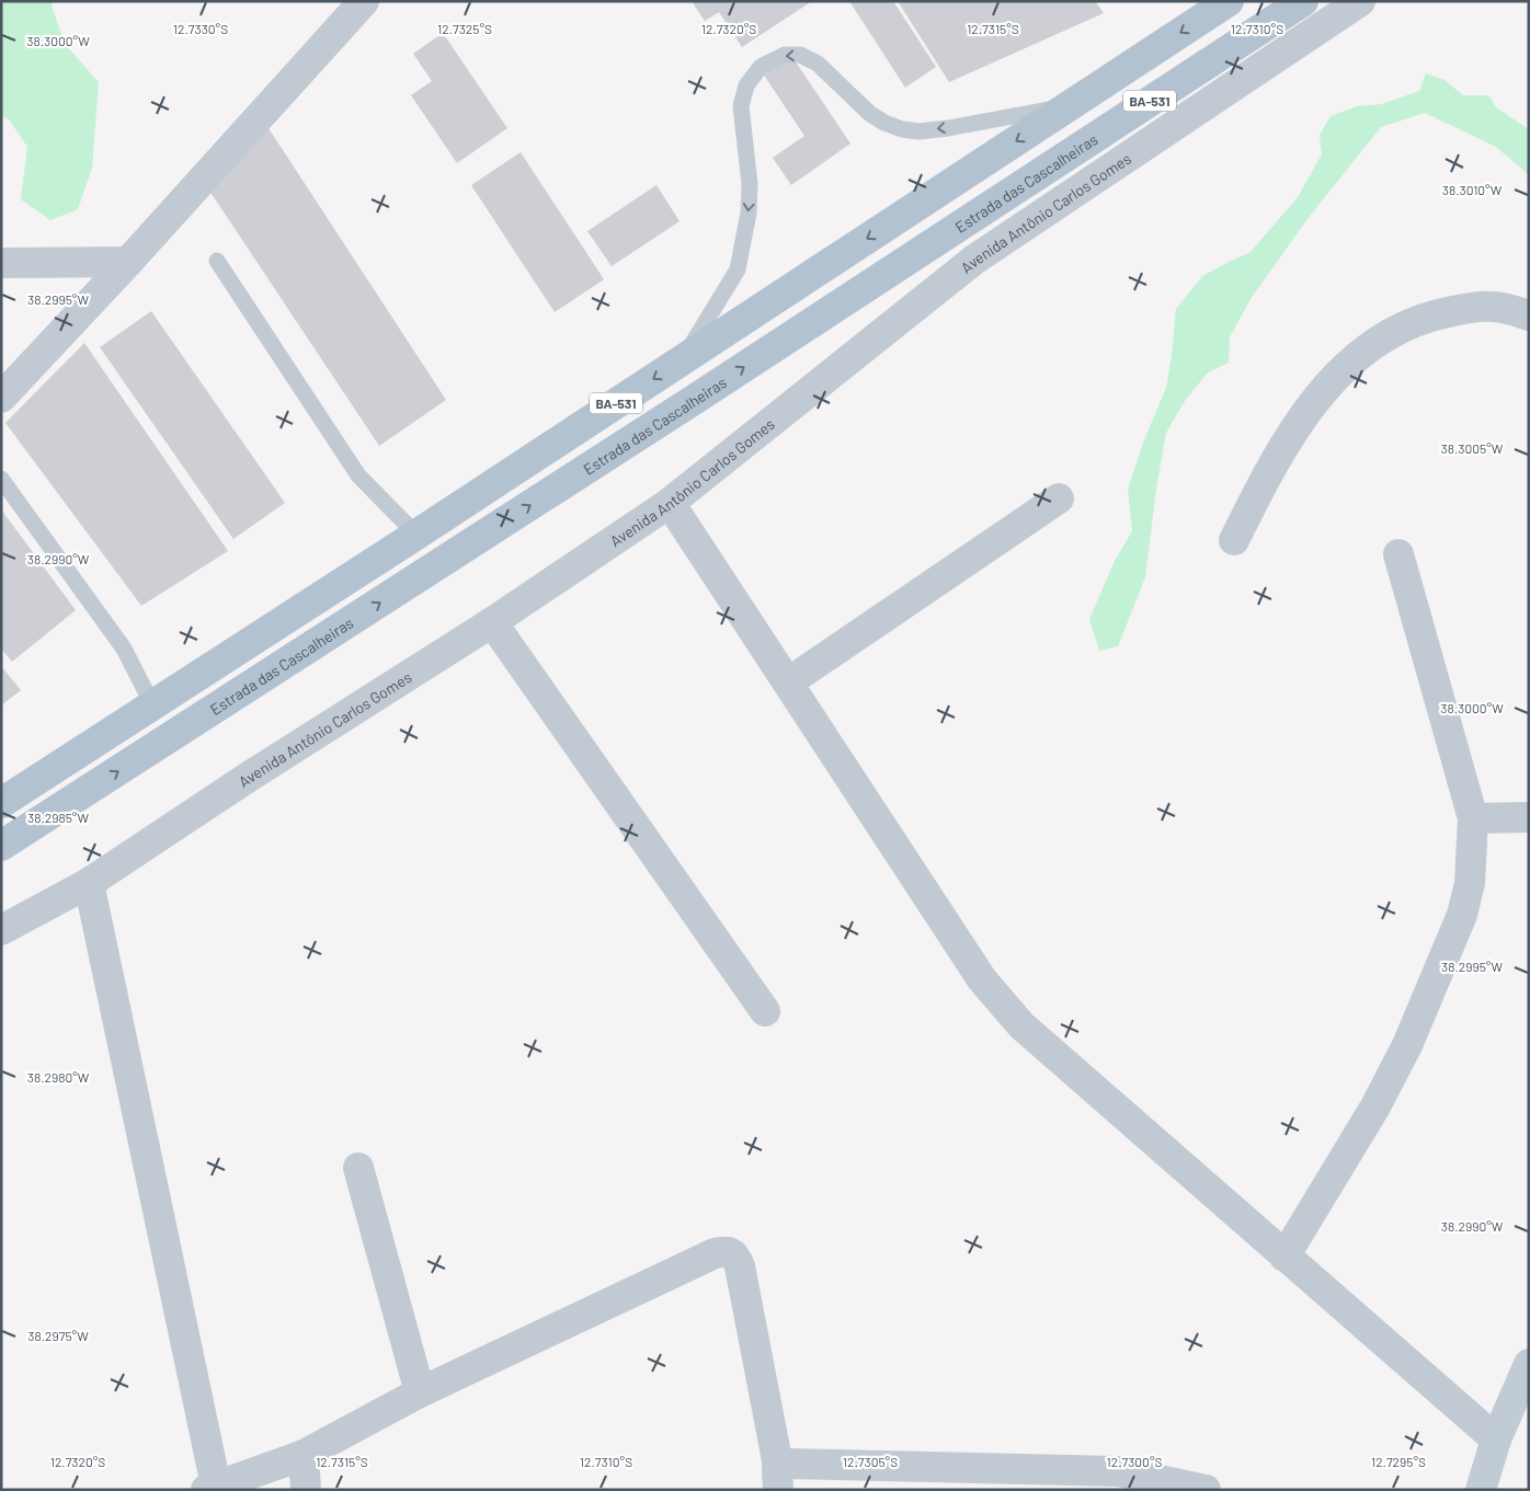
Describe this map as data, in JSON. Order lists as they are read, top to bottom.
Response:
{
  "streets": {
    "main road": ["BA-531", "Estrada das Cascalheiras"],
    "street": ["Avenida Antônio Carlos Gomes"]
  },
  "coordinates": [
    "12.7310°S",
    "12.7330°S",
    "12.7325°S",
    "12.7320°S",
    "12.7315°S",
    "38.3000°W",
    "38.3010°W",
    "38.2995°W",
    "38.3005°W",
    "38.2990°W",
    "38.2985°W",
    "38.2980°W",
    "38.2975°W",
    "12.7305°S",
    "12.7300°S",
    "12.7295°S"
  ]
}
